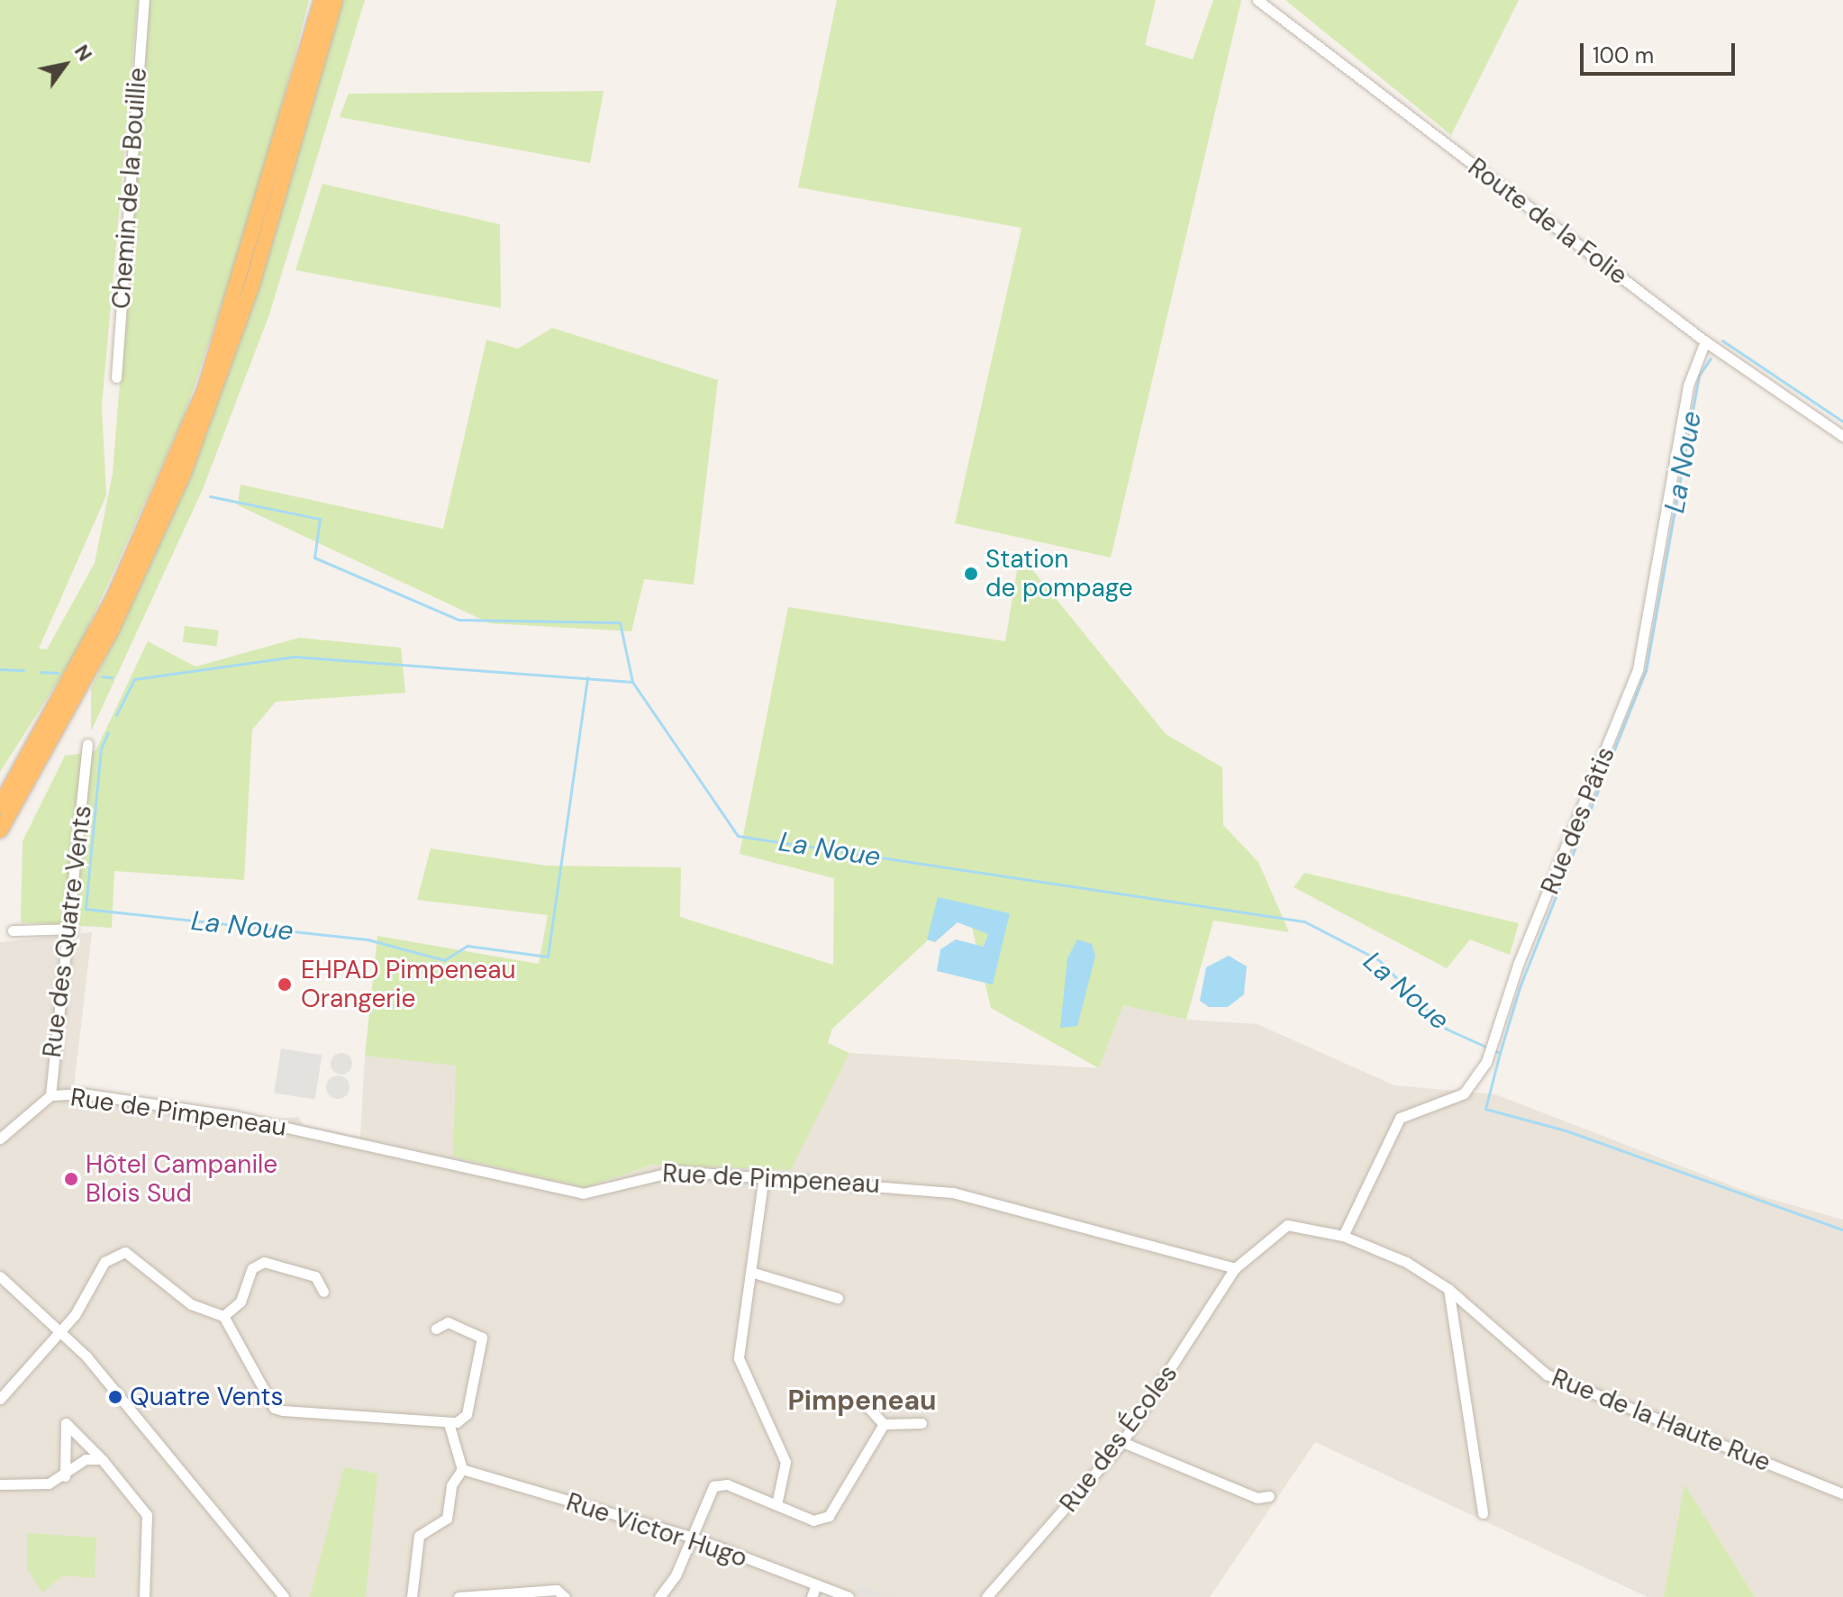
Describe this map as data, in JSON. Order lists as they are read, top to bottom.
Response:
{
  "streets": {
    "street": [
      "Chemin de la Bouillie",
      "Route de la Folie",
      "Rue des Pâtis",
      "Rue des Quatre Vents",
      "Rue de Pimpeneau",
      "Rue de la Haute Rue",
      "Rue des Écoles",
      "Rue Victor Hugo"
    ]
  },
  "crossings": [
    ["Route de la Folie", "Rue des Pâtis"],
    ["Rue des Pâtis", "Rue de la Haute Rue"],
    ["Rue des Quatre Vents", "Rue de Pimpeneau"],
    ["Rue de Pimpeneau", "Rue de la Haute Rue"],
    ["Rue de Pimpeneau", "Rue des Écoles"],
    ["Rue de la Haute Rue", "Rue des Écoles"]
  ],
  "districts": ["Pimpeneau"],
  "water": ["La Noue"],
  "places": [
    "Station de pompage",
    "EHPAD Pimpeneau Orangerie",
    "Hôtel Campanile Blois Sud",
    "Quatre Vents"
  ],
  "scale_bar": "100 m",
  "north": "top right"
}
